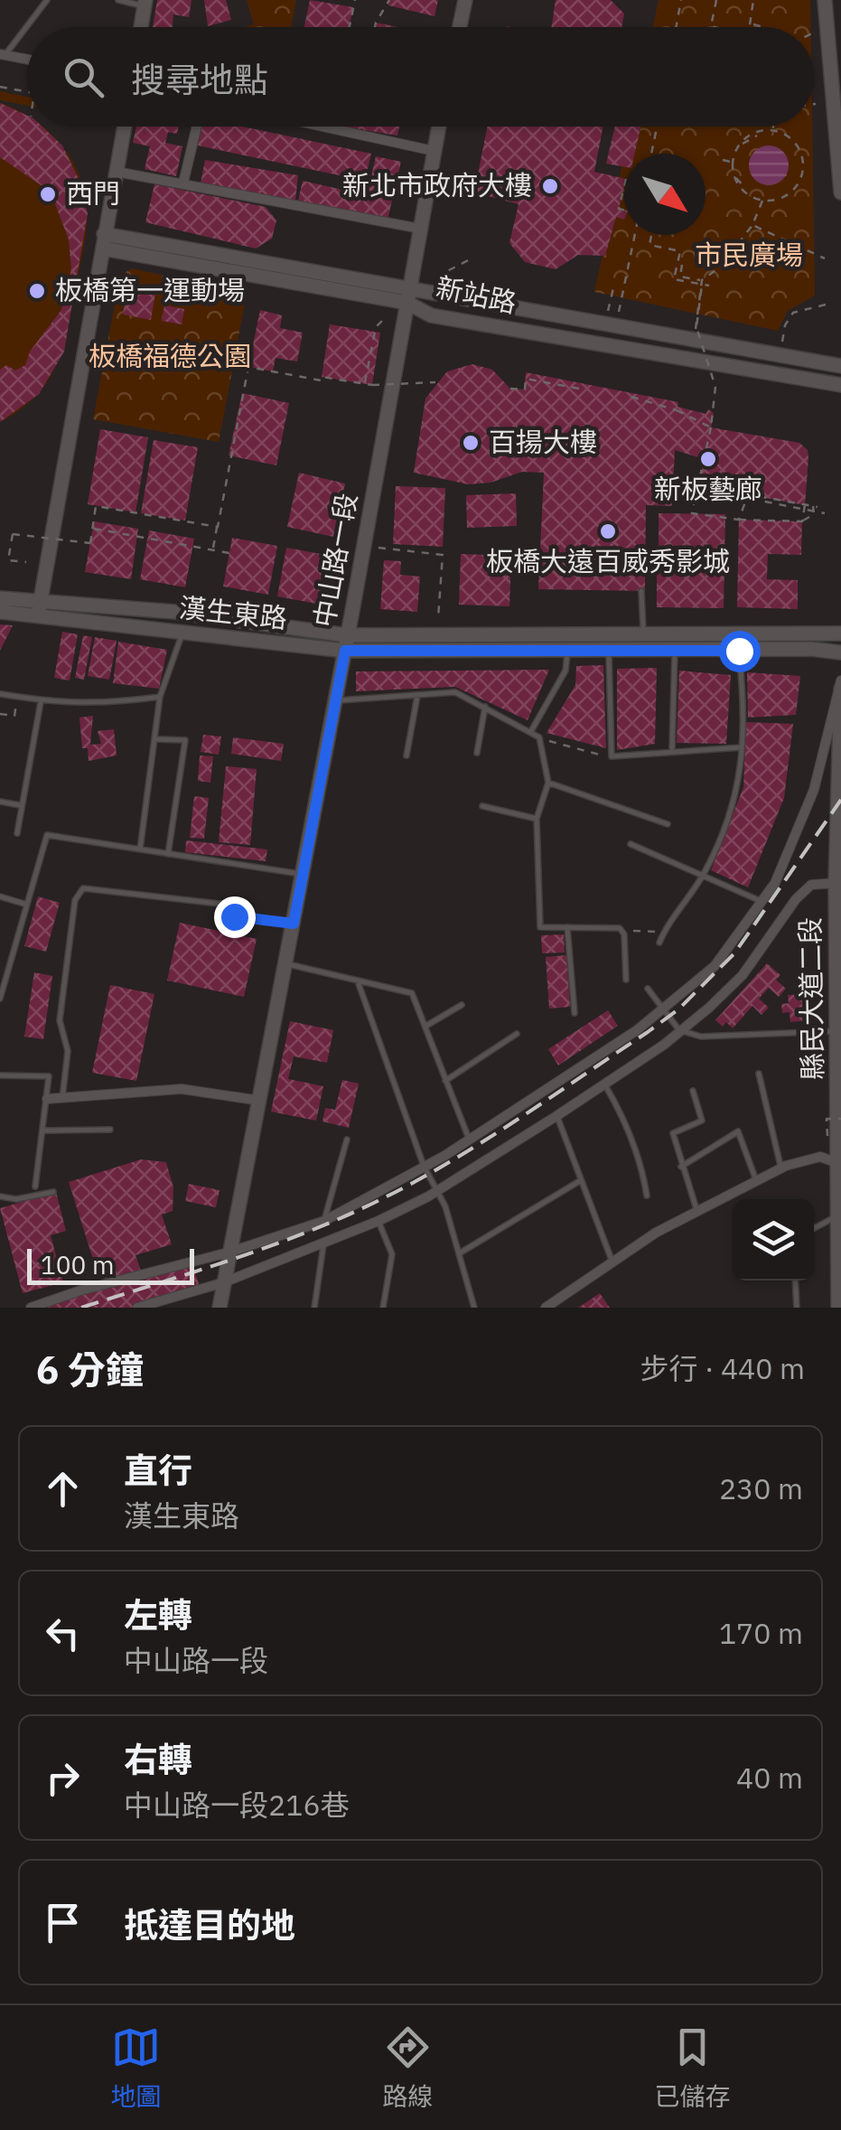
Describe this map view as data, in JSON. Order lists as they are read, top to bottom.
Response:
{
  "streets": {
    "street": [
      "新站路",
      "中山路一段",
      "漢生東路",
      "縣民大道二段"
    ]
  },
  "crossings": [
    ["新站路", "中山路一段"],
    ["中山路一段", "漢生東路"]
  ],
  "parks": ["市民廣場", "板橋福德公園"],
  "places": [
    "新北市政府大樓",
    "西門",
    "板橋第一運動場",
    "百揚大樓",
    "新板藝廊",
    "板橋大遠百威秀影城"
  ],
  "scale_bar": "100 m",
  "north": "bottom right",
  "page": {
    "search": "搜尋地點",
    "scale": "100 m",
    "heading": ["6 分鐘", "步行 · 440 m"],
    "list": [
      ["直行", "漢生東路", "230 m"],
      ["左轉", "中山路一段", "170 m"],
      ["右轉", "中山路一段216巷", "40 m"],
      "抵達目的地"
    ],
    "nav": ["地圖", "路線", "已儲存"]
  }
}
